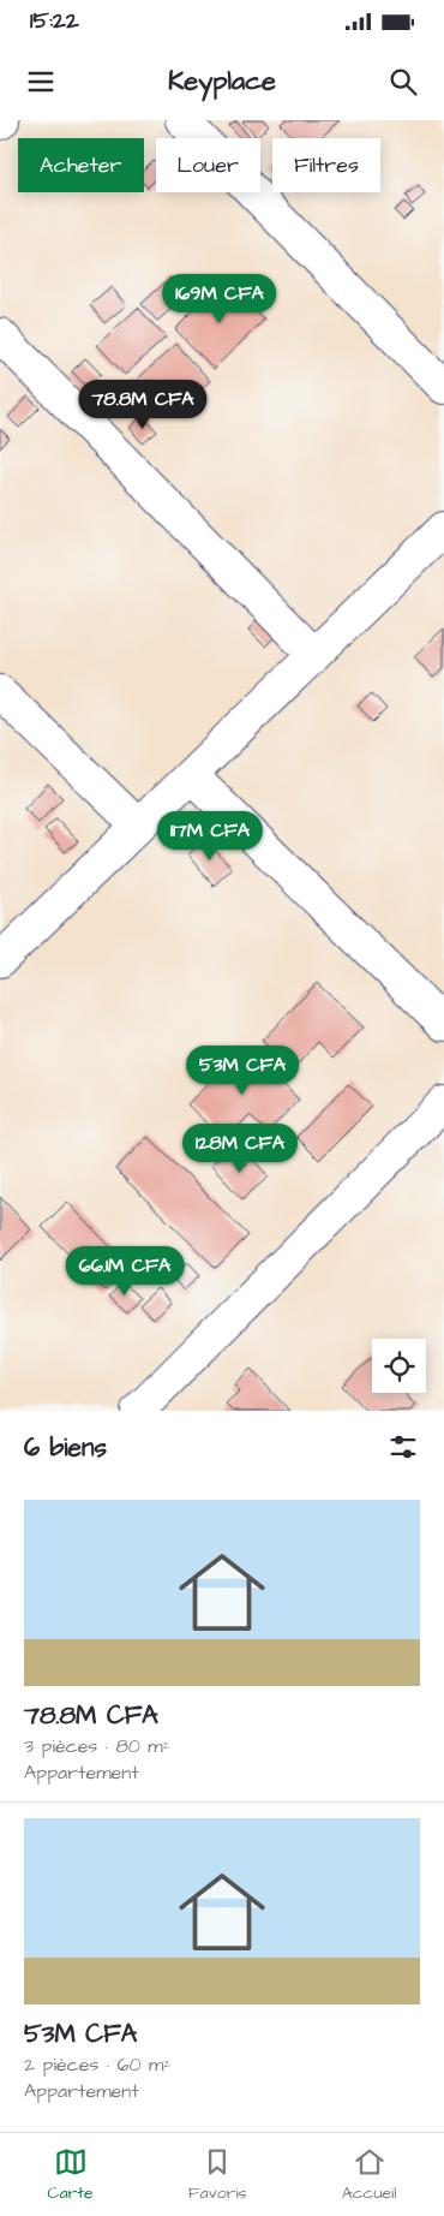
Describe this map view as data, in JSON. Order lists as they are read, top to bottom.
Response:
{
  "page": {
    "status": "15:22",
    "header": "Keyplace",
    "chip": ["Acheter", "Louer", "Filtres"],
    "price": [
      "169M CFA",
      "78.8M CFA",
      "117M CFA",
      "53M CFA",
      "128M CFA",
      "66.1M CFA"
    ],
    "heading": "6 biens",
    "list": [
      {
        "name": "78.8M CFA",
        "note": "3 pièces · 80 m² · Appartement"
      },
      {
        "name": "53M CFA",
        "note": "2 pièces · 60 m² · Appartement"
      }
    ],
    "tabs": ["Carte", "Favoris", "Accueil"]
  }
}
